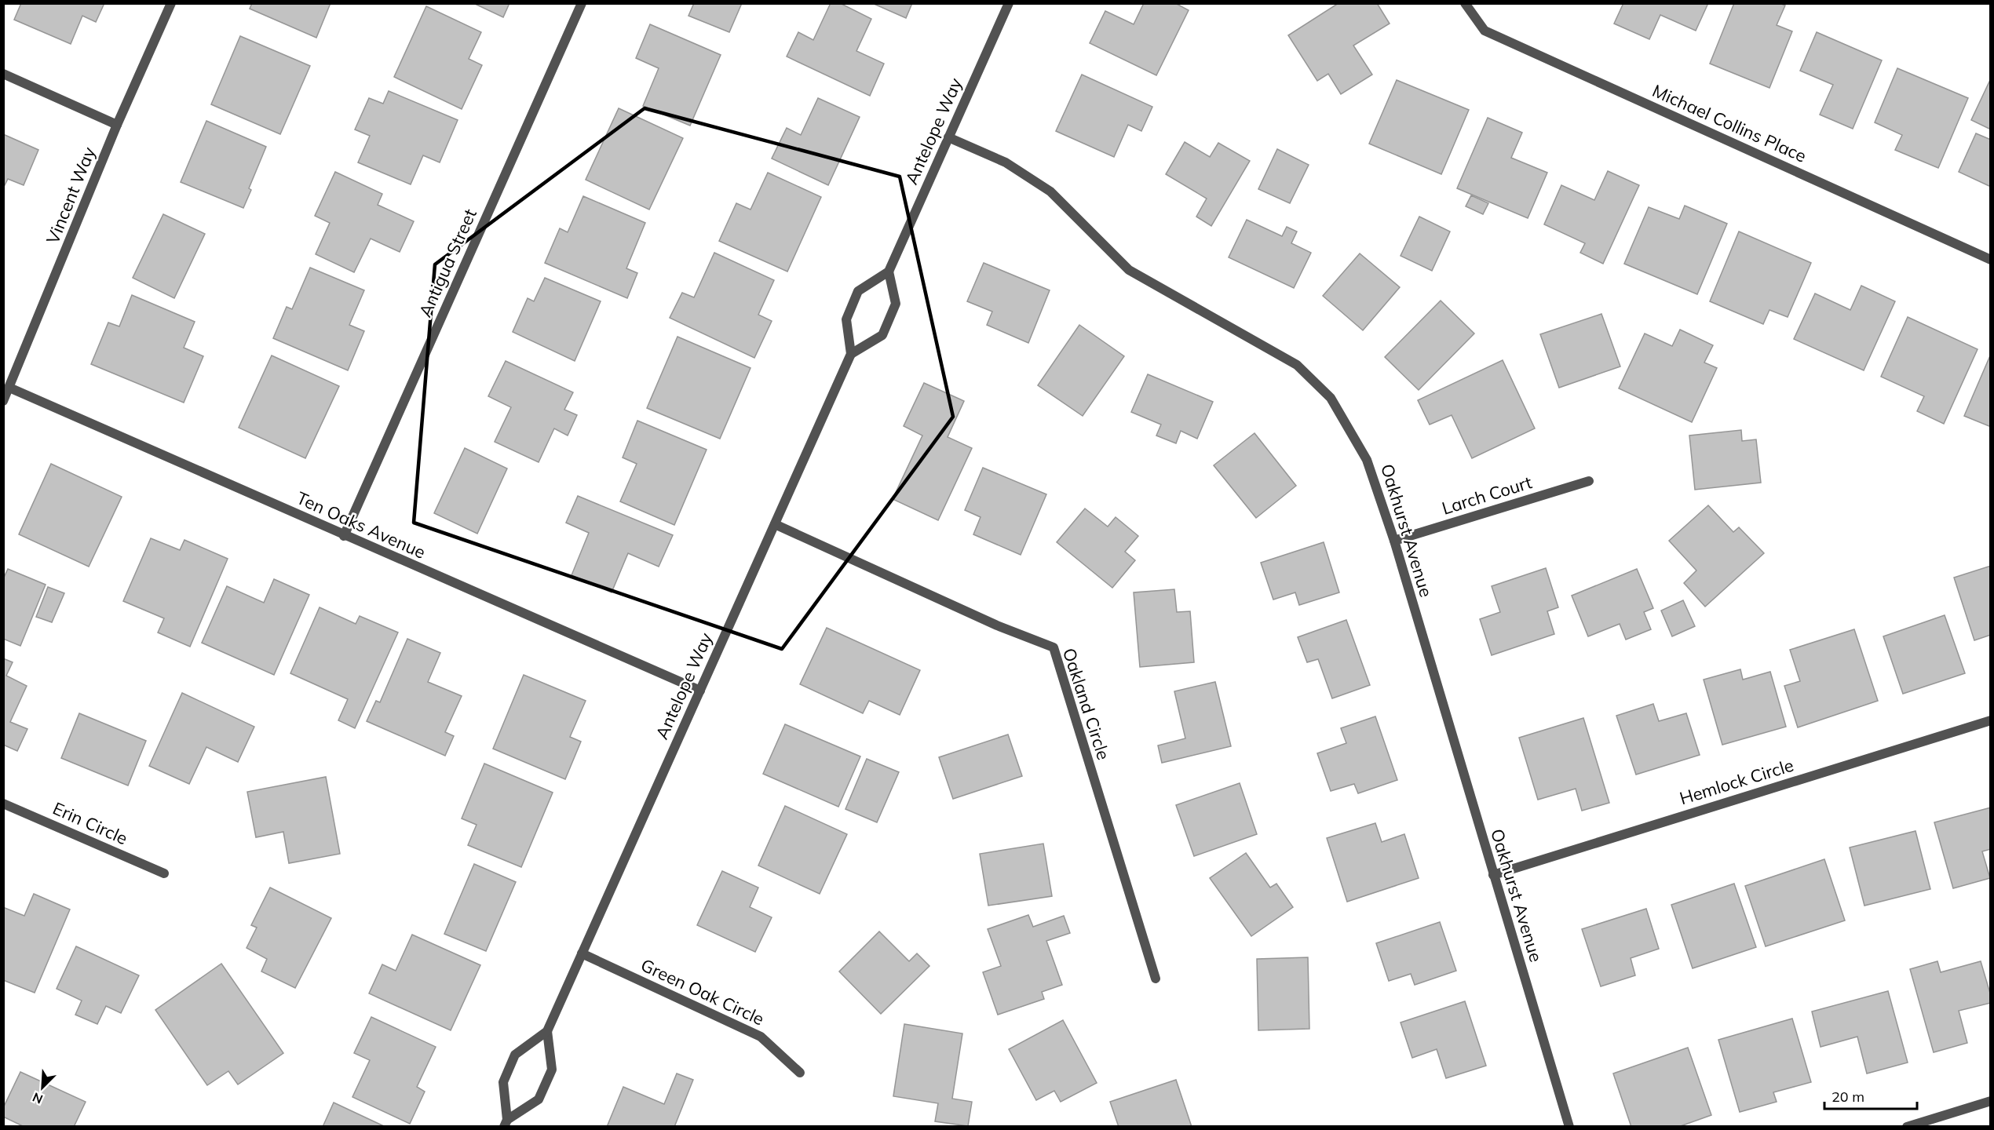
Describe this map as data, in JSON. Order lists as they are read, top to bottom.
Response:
{
  "streets": {
    "street": [
      "Michael Collins Place",
      "Antelope Way",
      "Vincent Way",
      "Antigua Street",
      "Larch Court",
      "Ten Oaks Avenue",
      "Oakhurst Avenue",
      "Oakland Circle",
      "Hemlock Circle",
      "Erin Circle",
      "Green Oak Circle"
    ]
  },
  "crossings": [
    ["Antelope Way", "Ten Oaks Avenue"],
    ["Antelope Way", "Oakhurst Avenue"],
    ["Antelope Way", "Oakland Circle"],
    ["Antelope Way", "Green Oak Circle"],
    ["Vincent Way", "Ten Oaks Avenue"],
    ["Antigua Street", "Ten Oaks Avenue"],
    ["Larch Court", "Oakhurst Avenue"],
    ["Oakhurst Avenue", "Hemlock Circle"]
  ],
  "scale_bar": "20 m",
  "north": "bottom left"
}
